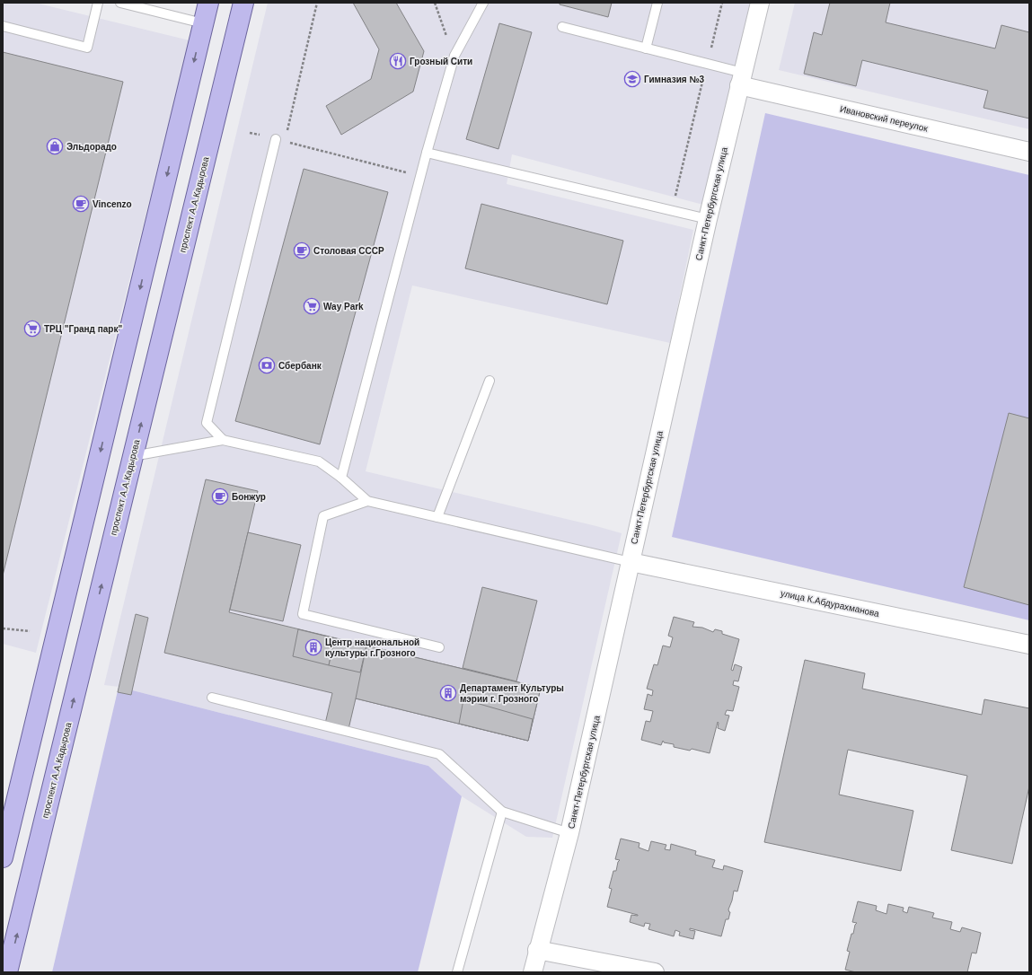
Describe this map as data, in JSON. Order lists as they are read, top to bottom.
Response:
{
  "streets": {
    "main road": ["проспект А.А.Кадырова"],
    "street": ["Ивановский переулок", "Санкт-Петербургская улица", "улица К.Абдурахманова"]
  },
  "crossings": [
    ["Ивановский переулок", "Санкт-Петербургская улица"],
    ["Санкт-Петербургская улица", "улица К.Абдурахманова"]
  ],
  "places": {
    "restaurant": ["Грозный Сити"],
    "school or university": ["Гимназия №3"],
    "shop": ["Эльдорадо"],
    "cafe": ["Vincenzo", "Столовая СССР", "Бонжур"],
    "supermarket": ["Way Park", "ТРЦ \"Гранд парк\""],
    "bank": ["Сбербанк"],
    "building": ["Центр национальной культуры г.Грозного", "Департамент Культуры мэрии г. Грозного"]
  }
}
